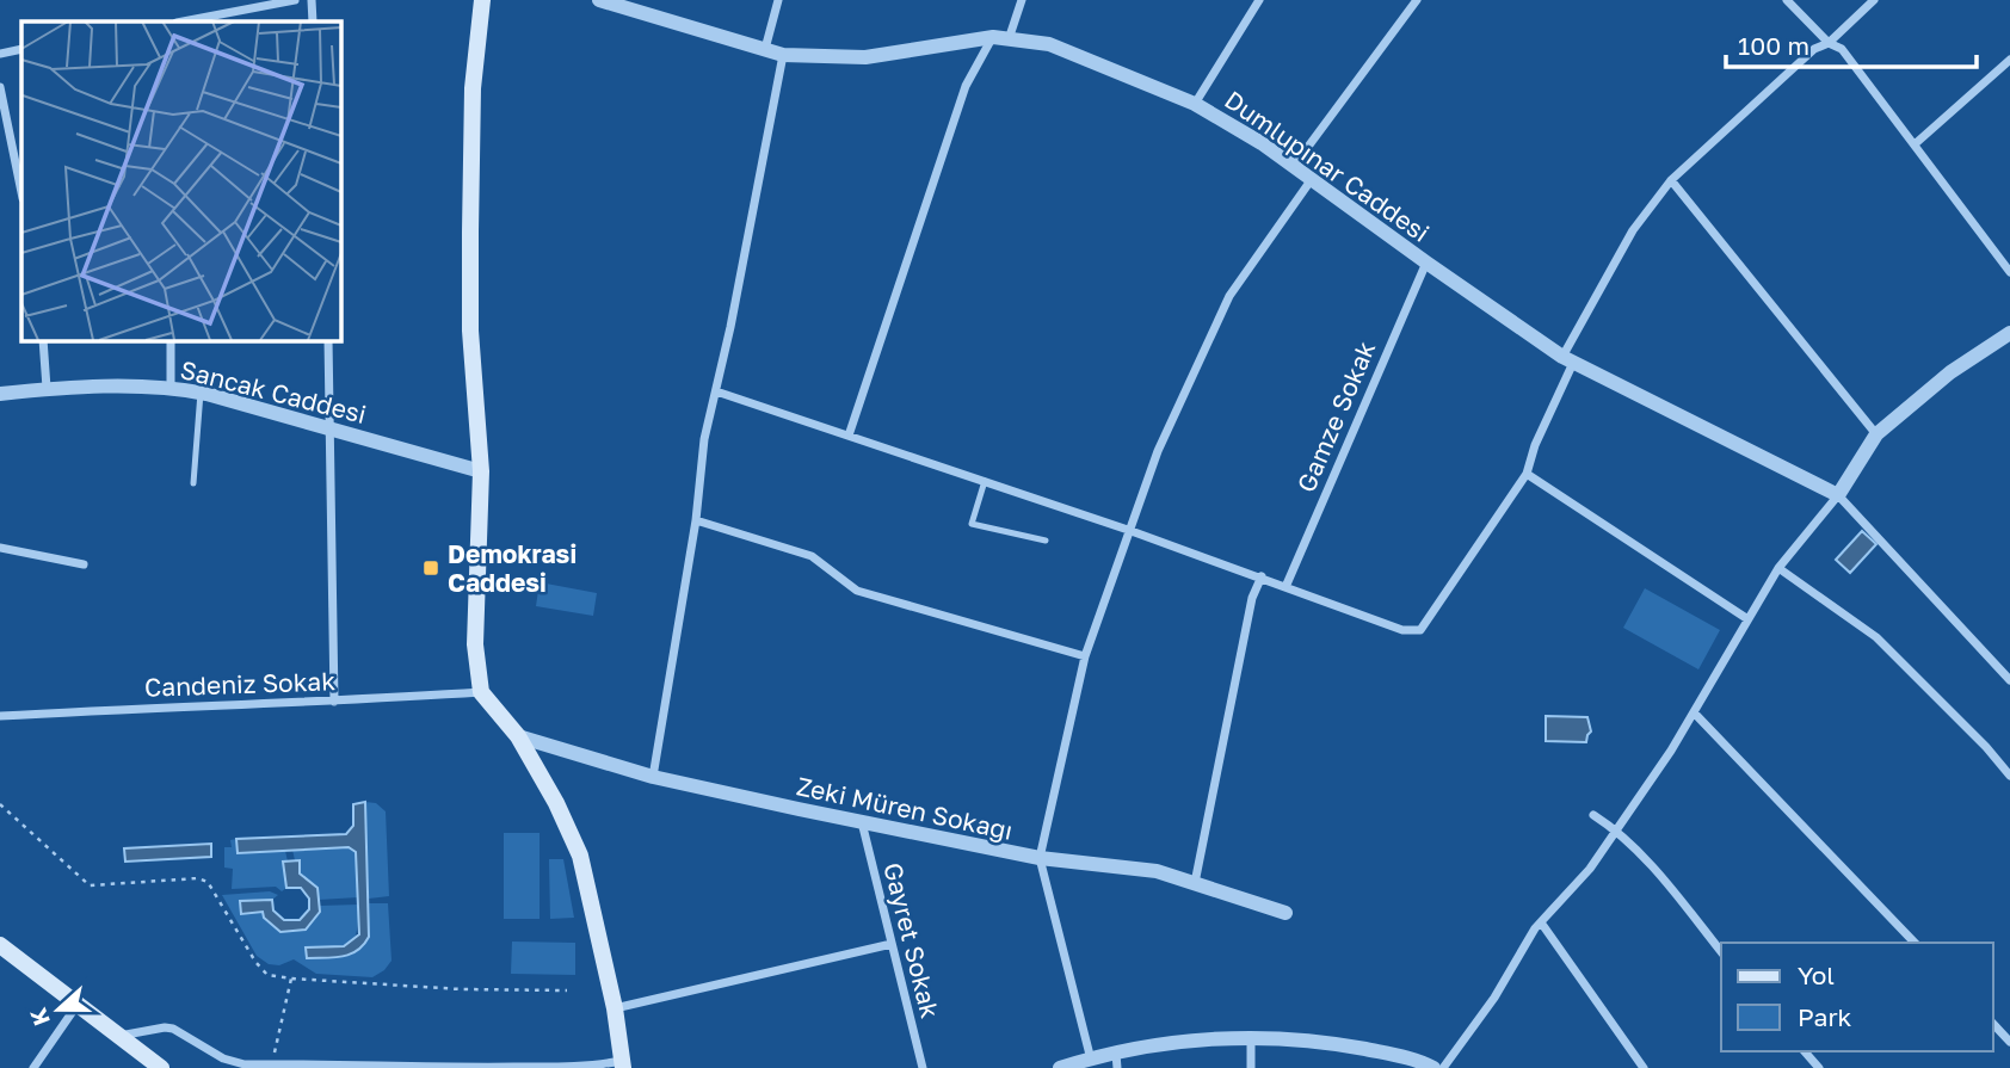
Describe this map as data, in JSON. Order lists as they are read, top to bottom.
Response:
{
  "streets": {
    "street": [
      "Dumlupınar Caddesi",
      "Sancak Caddesi",
      "Gamze Sokak",
      "Candeniz Sokak",
      "Zeki Müren Sokağı",
      "Gayret Sokak"
    ]
  },
  "crossings": [
    ["Dumlupınar Caddesi", "Gamze Sokak"],
    ["Zeki Müren Sokağı", "Gayret Sokak"]
  ],
  "places": {
    "transit": ["Demokrasi Caddesi"]
  },
  "legend": ["Yol", "Park"],
  "scale_bar": "100 m",
  "north": "left"
}
